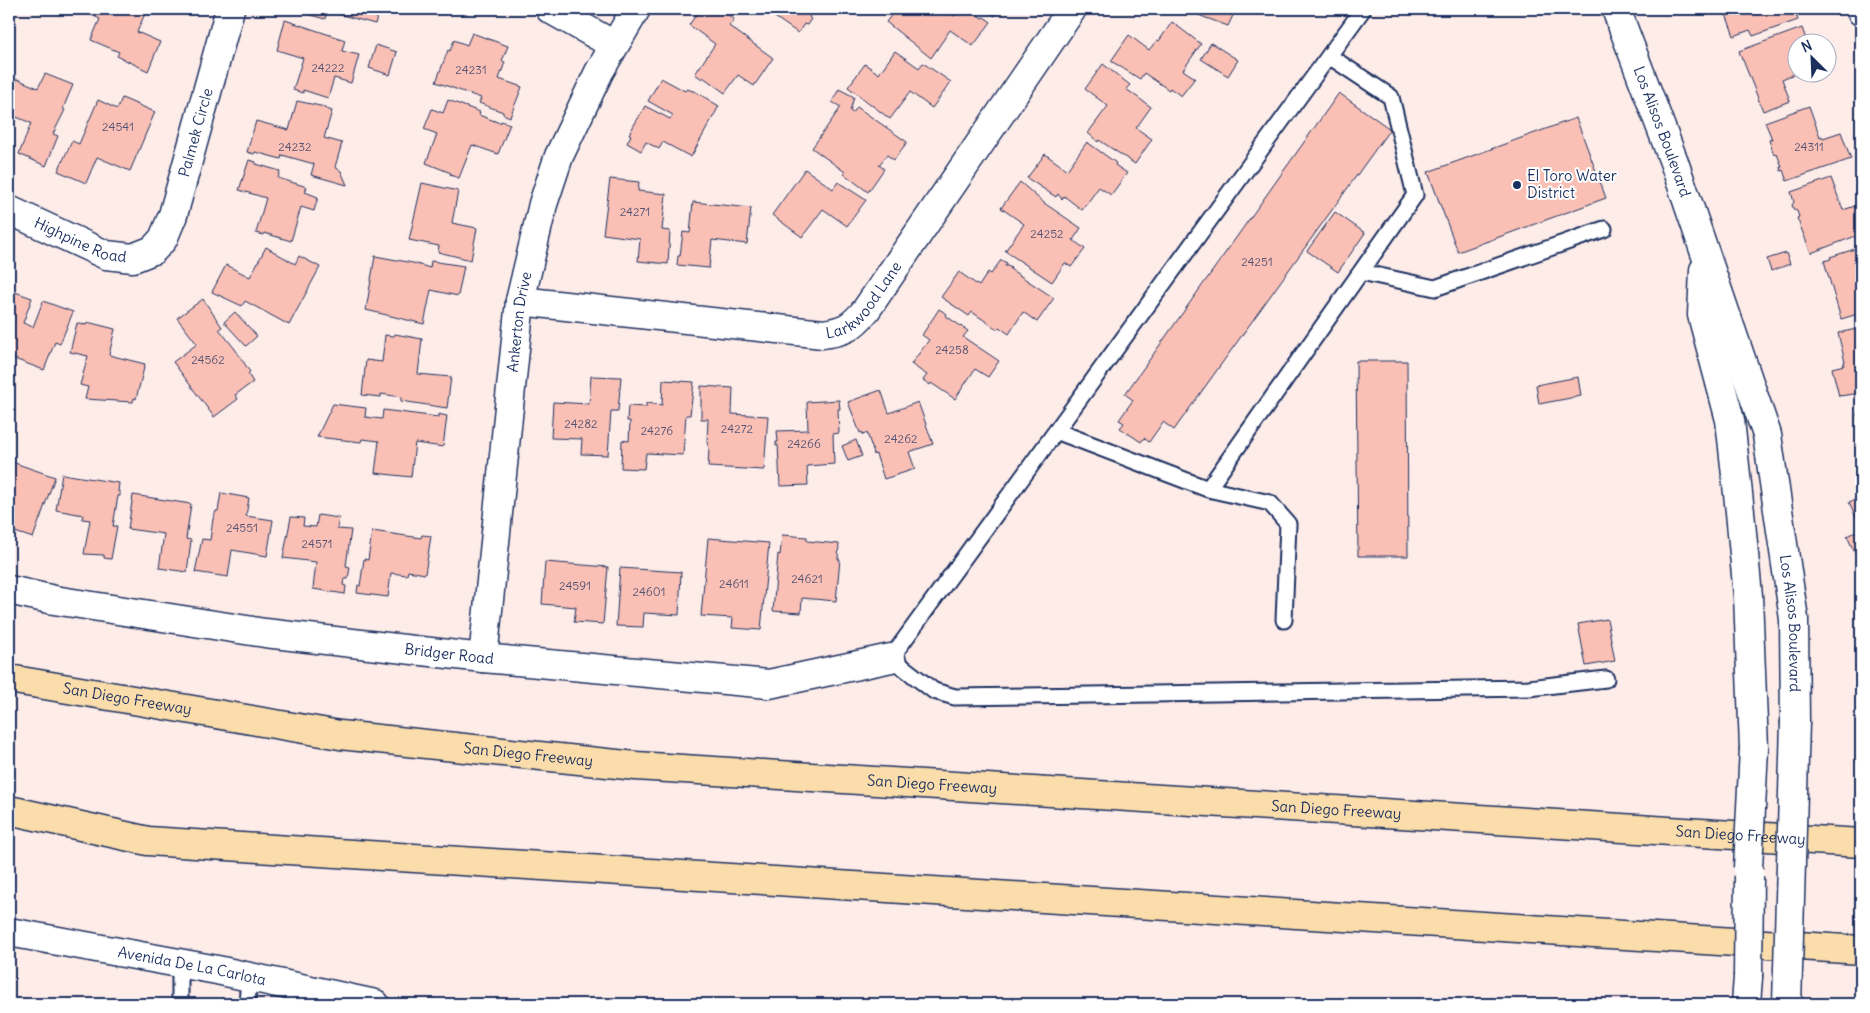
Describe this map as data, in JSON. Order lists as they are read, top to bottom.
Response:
{
  "streets": {
    "highway": ["San Diego Freeway"],
    "street": [
      "Palmek Circle",
      "Los Alisos Boulevard",
      "Highpine Road",
      "Larkwood Lane",
      "Ankerton Drive",
      "Bridger Road",
      "Avenida De La Carlota"
    ]
  },
  "crossings": [
    ["Palmek Circle", "Highpine Road"],
    ["Larkwood Lane", "Ankerton Drive"],
    ["Ankerton Drive", "Bridger Road"]
  ],
  "places": ["El Toro Water District"],
  "house_numbers": [
    "24222",
    "24231",
    "24541",
    "24232",
    "24311",
    "24271",
    "24252",
    "24251",
    "24258",
    "24562",
    "24282",
    "24272",
    "24276",
    "24262",
    "24266",
    "24551",
    "24571",
    "24621",
    "24611",
    "24591",
    "24601"
  ],
  "north": "top left"
}
